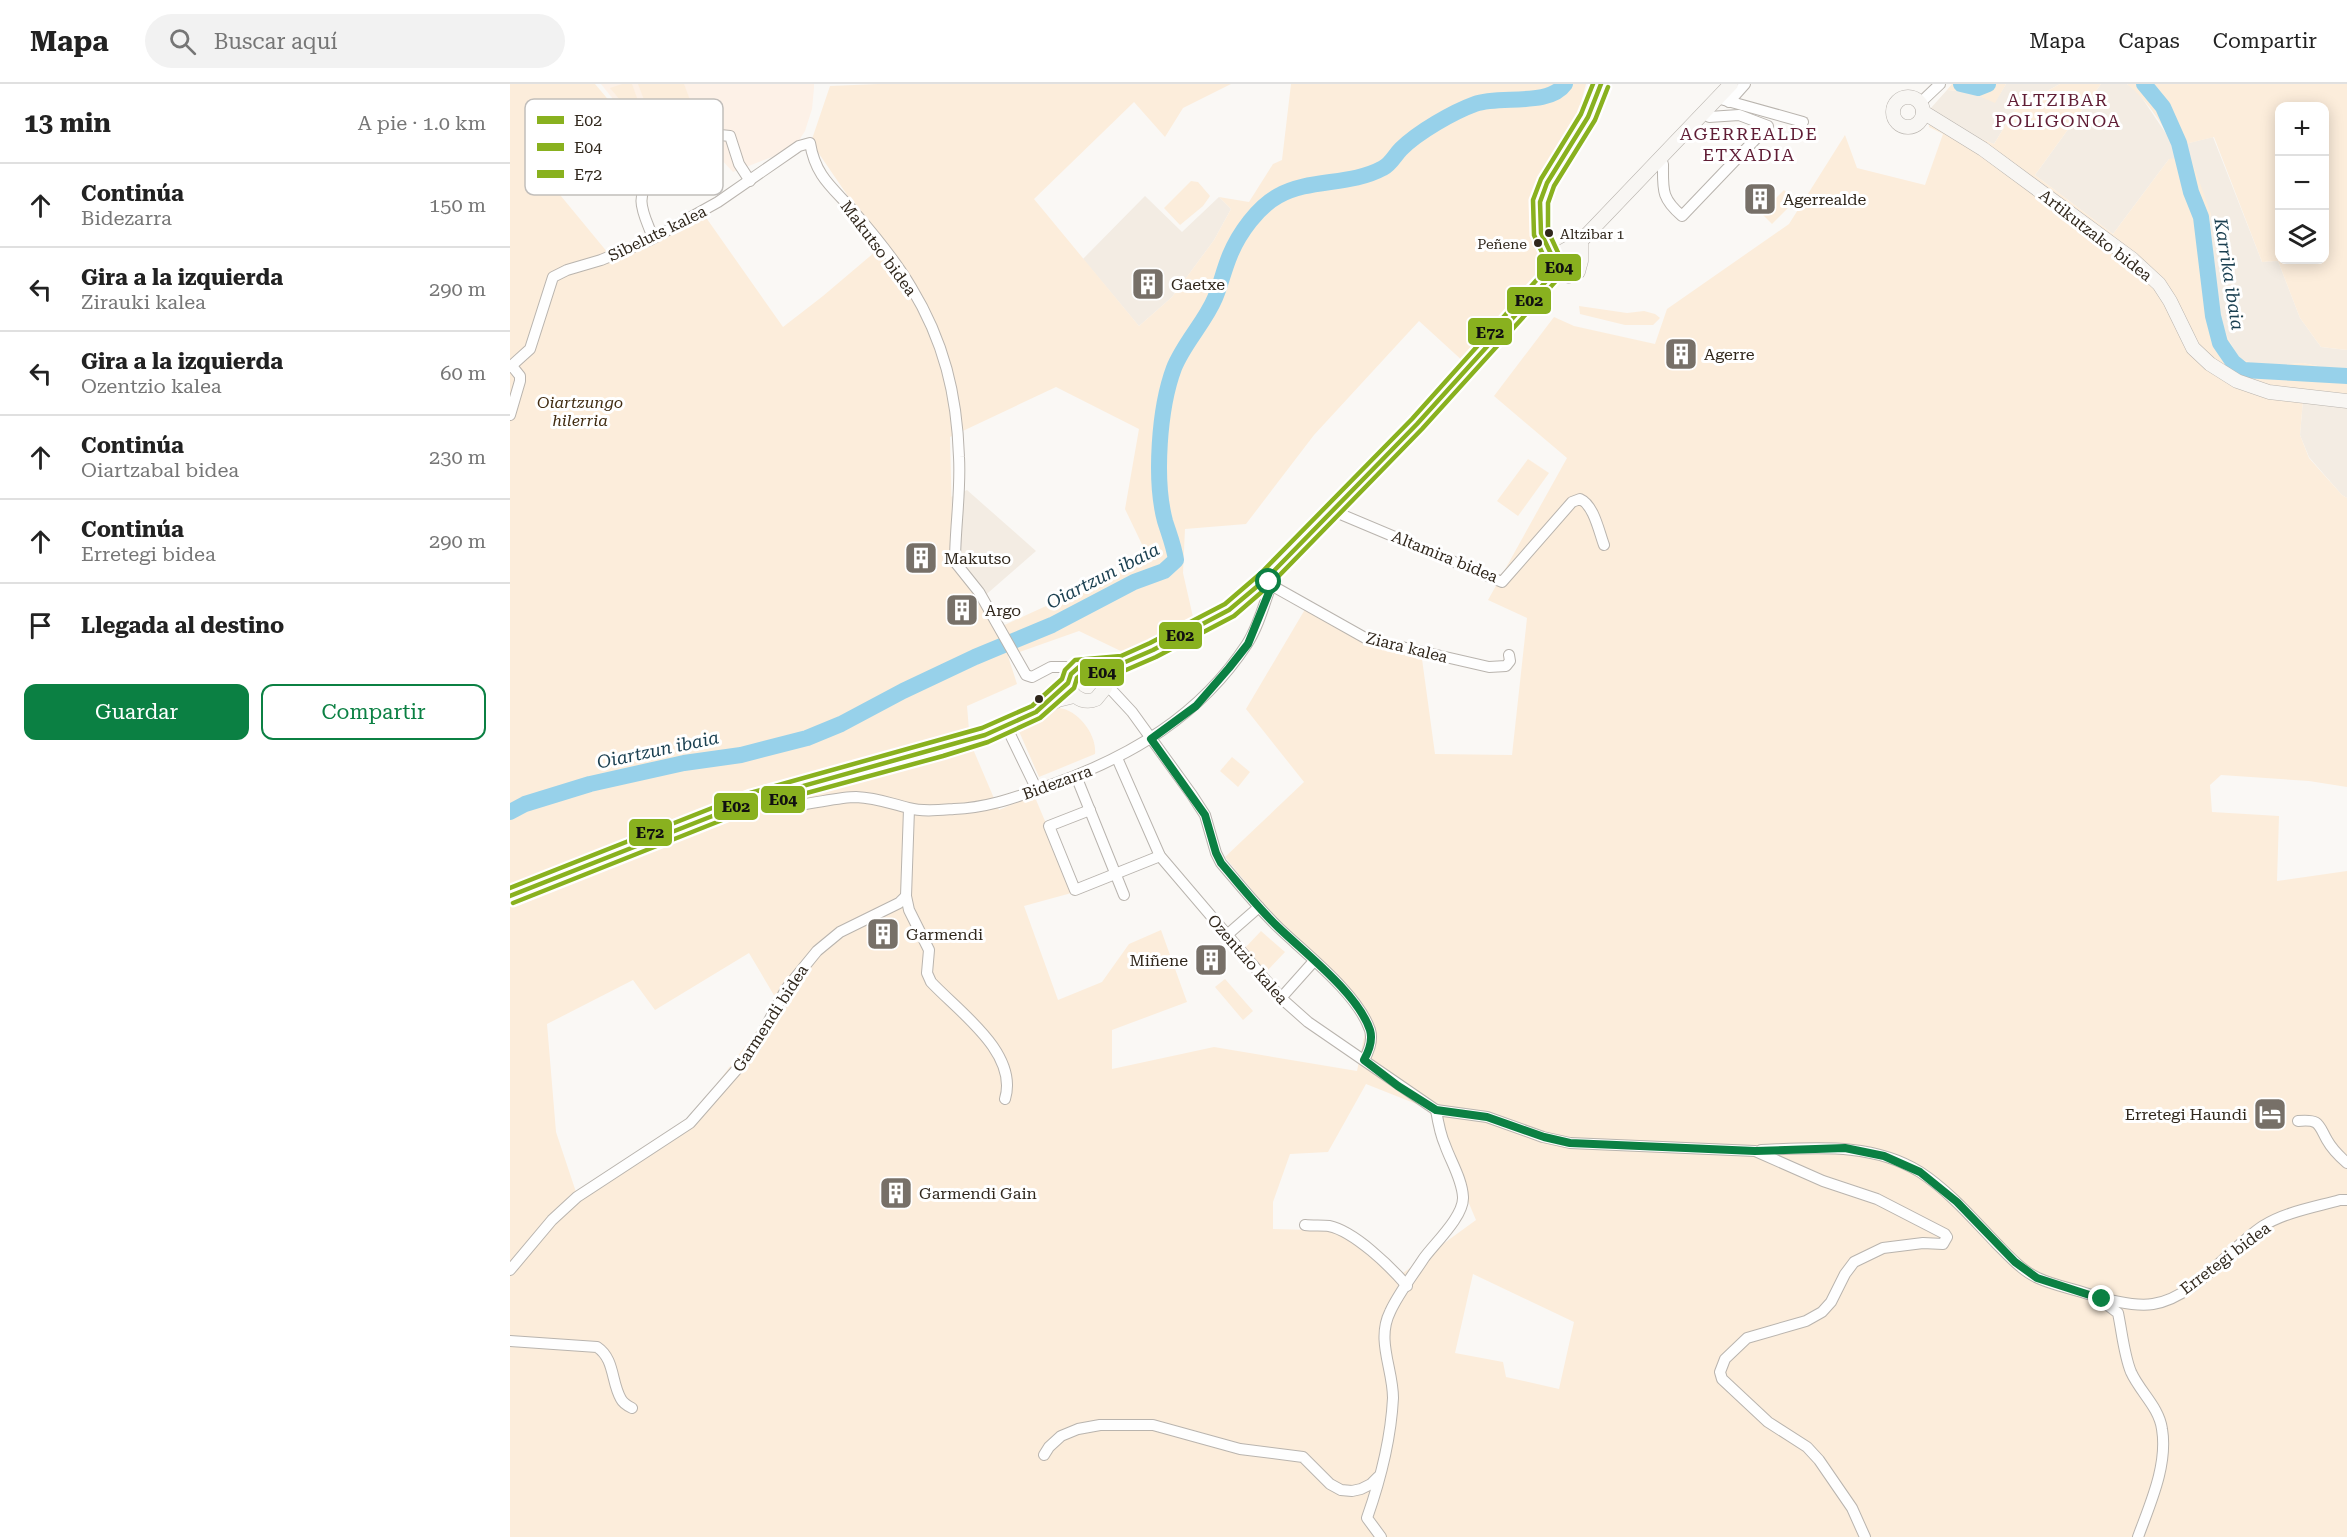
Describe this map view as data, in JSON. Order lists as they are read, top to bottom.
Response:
{
  "streets": {
    "street": [
      "Sibeluts kalea",
      "Artikutzako bidea",
      "Makutso bidea",
      "Altamira bidea",
      "Ziara kalea",
      "Bidezarra",
      "Ozentzio kalea",
      "Garmendi bidea",
      "Erretegi bidea"
    ]
  },
  "crossings": [
    ["Sibeluts kalea", "Makutso bidea"],
    ["Ziara kalea", "Bidezarra"],
    ["Bidezarra", "Ozentzio kalea"],
    ["Ozentzio kalea", "Erretegi bidea"]
  ],
  "districts": ["ALTZIBAR POLIGONOA", "AGERREALDE ETXADIA"],
  "water": ["Karrika ibaia", "Oiartzun ibaia"],
  "parks": ["Oiartzungo hilerria"],
  "places": {
    "building": [
      "Agerrealde",
      "Gaetxe",
      "Agerre",
      "Makutso",
      "Argo",
      "Garmendi",
      "Miñene",
      "Garmendi Gain"
    ],
    "other": ["Altzibar 1", "Peñene"],
    "hotel": ["Erretegi Haundi"]
  },
  "lines": ["transit line E02", "transit line E72", "transit line E04"],
  "legend": ["E02", "E04", "E72"],
  "page": {
    "header": "Mapa",
    "search": "Buscar aquí",
    "nav": ["Mapa", "Capas", "Compartir"],
    "heading": ["13 min", "A pie · 1.0 km"],
    "map_buttons": ["+", "−"],
    "list": [
      ["Continúa", "Bidezarra", "150 m"],
      ["Gira a la izquierda", "Zirauki kalea", "290 m"],
      ["Gira a la izquierda", "Ozentzio kalea", "60 m"],
      ["Continúa", "Oiartzabal bidea", "230 m"],
      ["Continúa", "Erretegi bidea", "290 m"],
      "Llegada al destino"
    ],
    "buttons": ["Guardar", "Compartir"]
  }
}
